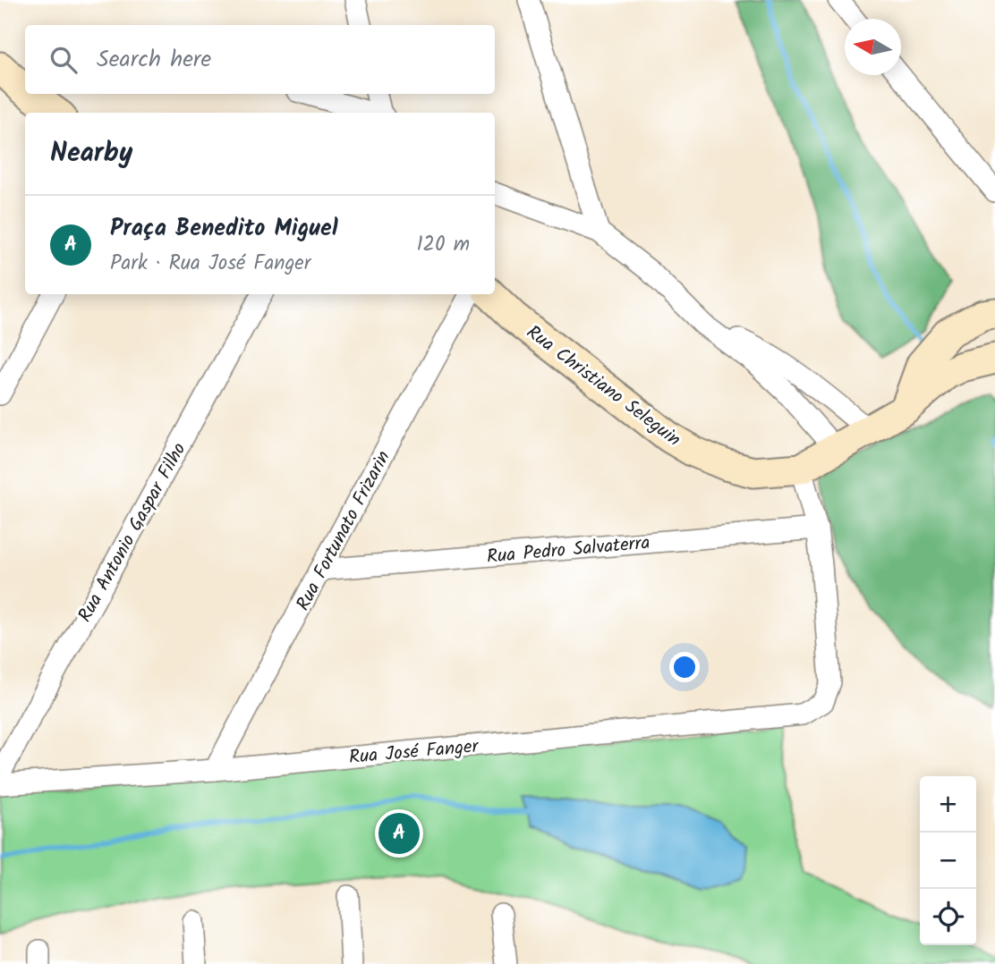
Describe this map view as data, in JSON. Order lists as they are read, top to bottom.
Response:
{
  "streets": {
    "main road": ["Rua Christiano Seleguin"],
    "street": [
      "Rua Fortunato Frizarin",
      "Rua Antonio Gaspar Filho",
      "Rua Pedro Salvaterra",
      "Rua José Fanger"
    ]
  },
  "crossings": [
    ["Rua Fortunato Frizarin", "Rua Pedro Salvaterra"],
    ["Rua Fortunato Frizarin", "Rua José Fanger"],
    ["Rua Pedro Salvaterra", "Rua José Fanger"]
  ],
  "north": "left",
  "page": {
    "search": "Search here",
    "heading": "Nearby",
    "list": [
      {
        "mark": "A",
        "name": "Praça Benedito Miguel",
        "note": "Park · Rua José Fanger",
        "value": "120 m"
      }
    ],
    "map_buttons": ["+", "−"],
    "pins": "A"
  }
}
